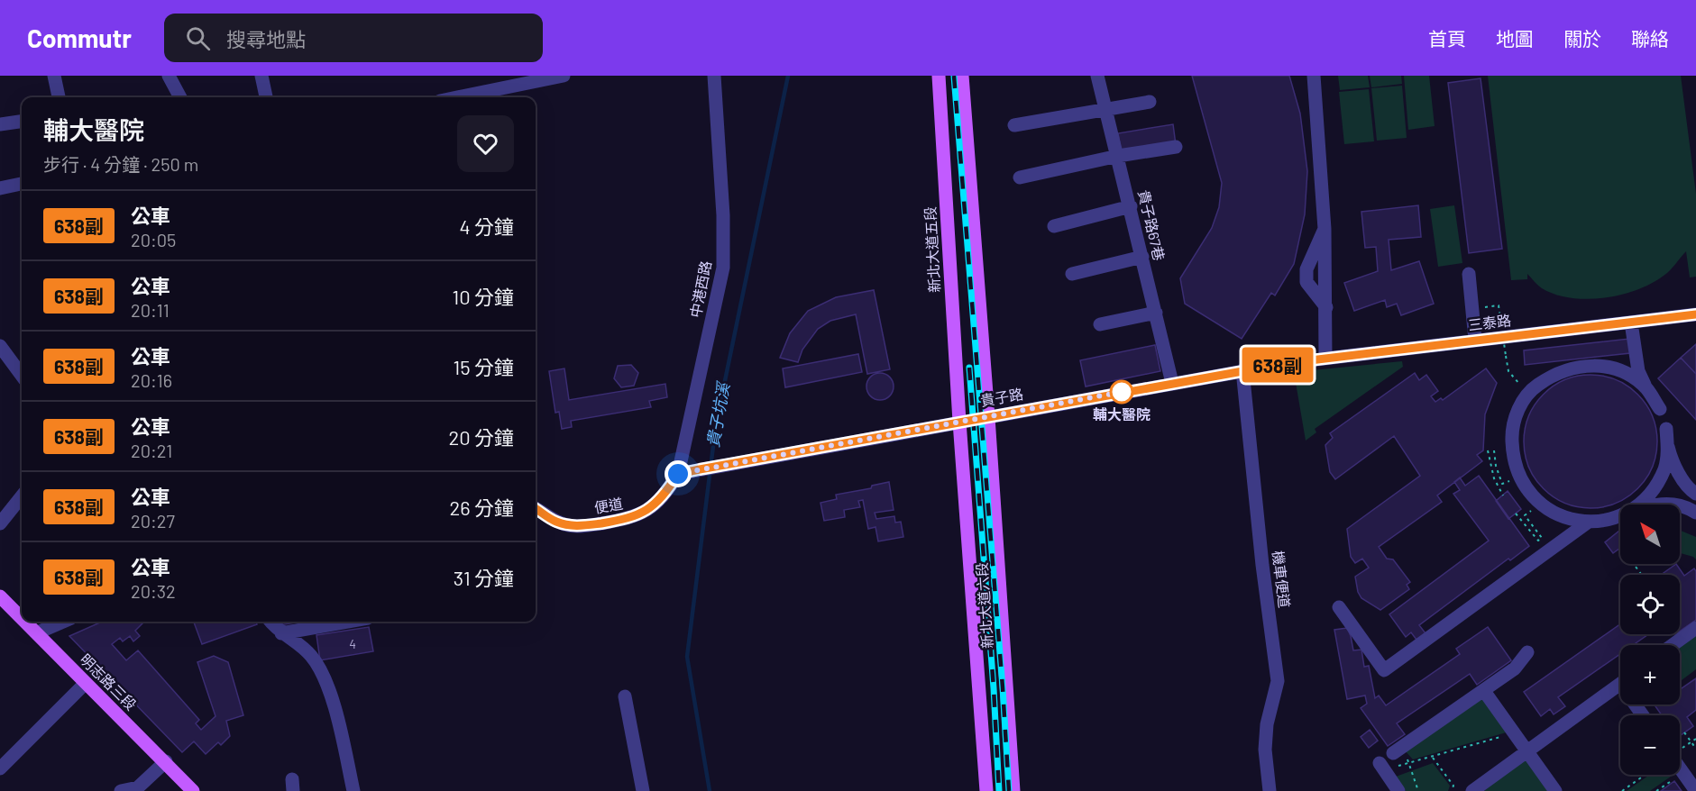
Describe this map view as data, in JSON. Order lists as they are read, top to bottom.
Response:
{
  "streets": {
    "main road": ["新北大道五段", "新北大道六段", "明志路三段"],
    "street": [
      "貴子路67巷",
      "中港西路",
      "三泰路",
      "貴子路",
      "便道",
      "機車便道"
    ]
  },
  "crossings": [
    ["貴子路67巷", "貴子路"],
    ["新北大道五段", "貴子路"],
    ["新北大道五段", "新北大道六段"],
    ["中港西路", "貴子路"],
    ["中港西路", "便道"],
    ["三泰路", "貴子路"],
    ["貴子路", "便道"],
    ["貴子路", "機車便道"],
    ["貴子路", "新北大道六段"]
  ],
  "water": ["貴子坑溪"],
  "places": ["輔大醫院"],
  "lines": ["bus line 638副"],
  "house_numbers": ["4"],
  "north": "top left",
  "page": {
    "header": "Commutr",
    "search": "搜尋地點",
    "nav": [
      "首頁",
      "地圖",
      "關於",
      "聯絡"
    ],
    "on_map": "638副",
    "heading": ["輔大醫院", "步行 · 4 分鐘 · 250 m"],
    "list": [
      {
        "mark": "638副",
        "name": "公車",
        "note": "20:05",
        "value": "4 分鐘"
      },
      {
        "mark": "638副",
        "name": "公車",
        "note": "20:11",
        "value": "10 分鐘"
      },
      {
        "mark": "638副",
        "name": "公車",
        "note": "20:16",
        "value": "15 分鐘"
      },
      {
        "mark": "638副",
        "name": "公車",
        "note": "20:21",
        "value": "20 分鐘"
      },
      {
        "mark": "638副",
        "name": "公車",
        "note": "20:27",
        "value": "26 分鐘"
      },
      {
        "mark": "638副",
        "name": "公車",
        "note": "20:32",
        "value": "31 分鐘"
      }
    ],
    "map_buttons": ["+", "−"]
  }
}
